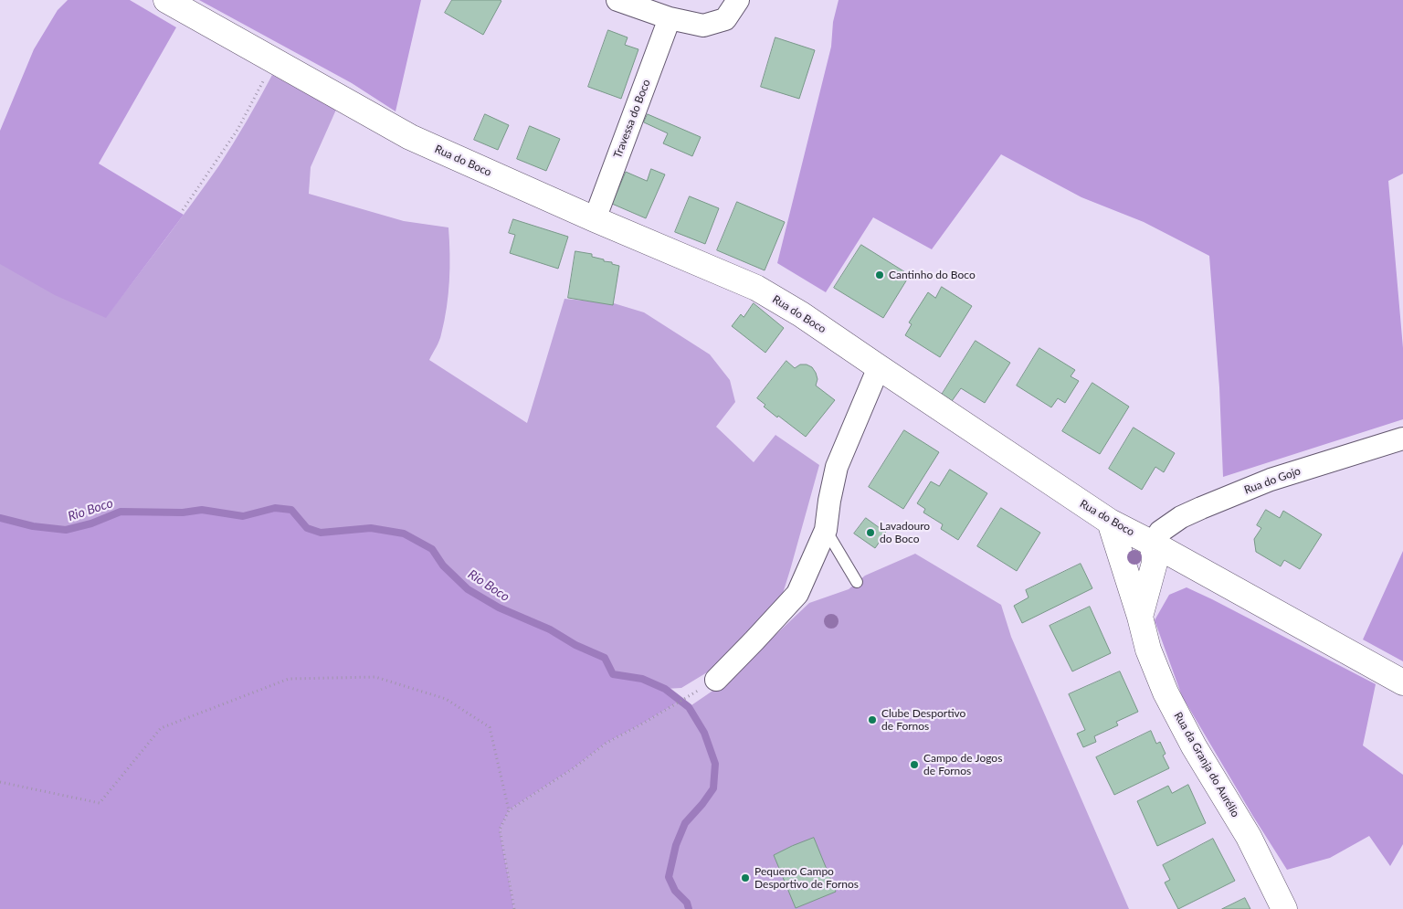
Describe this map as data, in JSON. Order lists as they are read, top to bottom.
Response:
{
  "streets": {
    "street": [
      "Travessa do Boco",
      "Rua do Boco",
      "Rua do Gojo",
      "Rua da Granja do Aurélio"
    ]
  },
  "crossings": [
    ["Travessa do Boco", "Rua do Boco"],
    ["Rua do Boco", "Rua do Gojo"],
    ["Rua do Boco", "Rua da Granja do Aurélio"],
    ["Rua do Gojo", "Rua da Granja do Aurélio"]
  ],
  "water": ["Rio Boco"],
  "places": [
    "Cantinho do Boco",
    "Lavadouro do Boco",
    "Clube Desportivo de Fornos",
    "Campo de Jogos de Fornos",
    "Pequeno Campo Desportivo de Fornos"
  ]
}
